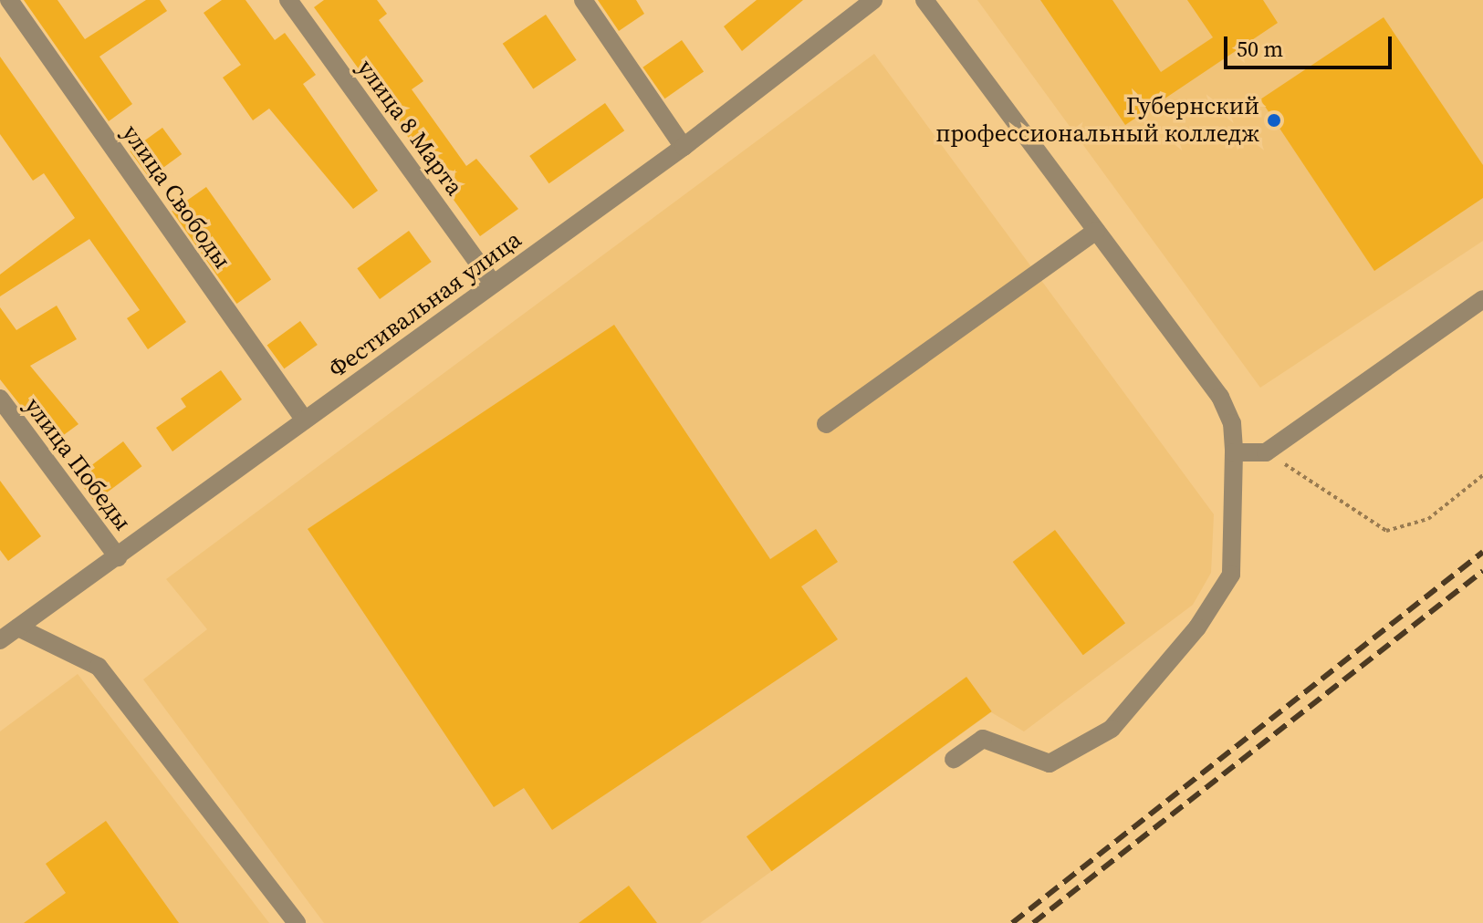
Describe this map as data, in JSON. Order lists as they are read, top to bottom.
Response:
{
  "streets": {
    "street": [
      "улица 8 Марта",
      "улица Свободы",
      "Фестивальная улица",
      "улица Победы"
    ]
  },
  "crossings": [
    ["улица 8 Марта", "Фестивальная улица"],
    ["улица Свободы", "Фестивальная улица"],
    ["Фестивальная улица", "улица Победы"]
  ],
  "places": ["Губернский профессиональный колледж"],
  "scale_bar": "50 m"
}
